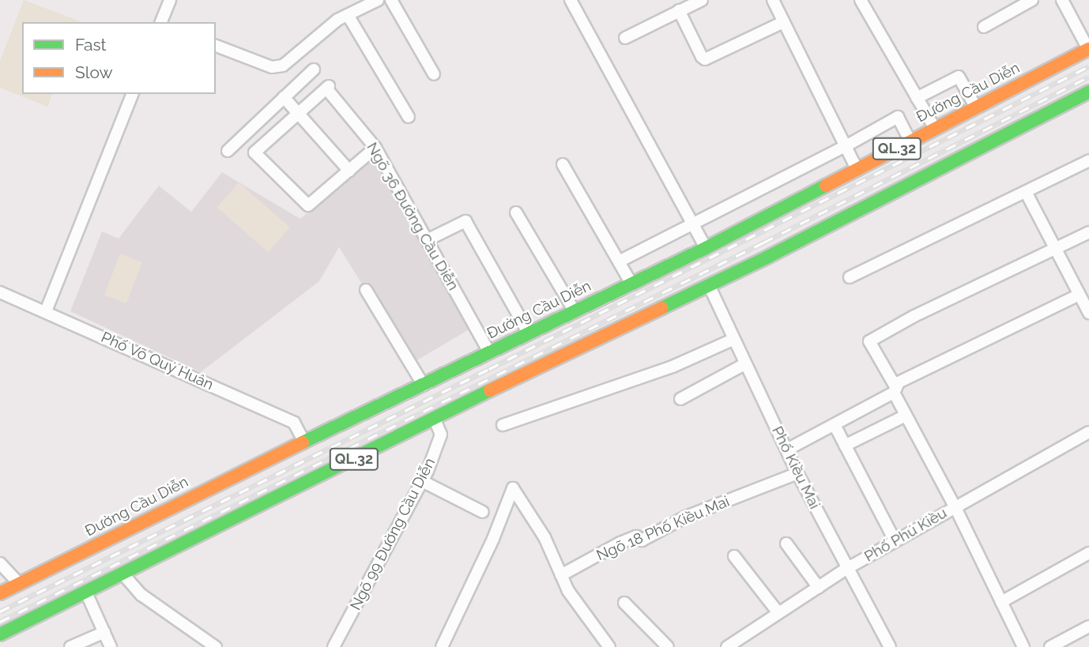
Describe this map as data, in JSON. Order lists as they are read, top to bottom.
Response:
{
  "streets": {
    "highway": ["Đường Cầu Diễn", "QL.32"],
    "street": [
      "Ngõ 36 Đường Cầu Diễn",
      "Phố Võ Quý Huân",
      "Phố Kiều Mai",
      "Ngõ 18 Phố Kiều Mai",
      "Ngõ 99 Đường Cầu Diễn",
      "Phố Phú Kiều"
    ]
  },
  "crossings": [
    ["Đường Cầu Diễn", "Ngõ 36 Đường Cầu Diễn"],
    ["Đường Cầu Diễn", "Phố Võ Quý Huân"],
    ["QL.32", "Phố Kiều Mai"],
    ["QL.32", "Ngõ 99 Đường Cầu Diễn"],
    ["Phố Kiều Mai", "Ngõ 18 Phố Kiều Mai"],
    ["Phố Kiều Mai", "Phố Phú Kiều"]
  ],
  "legend": ["Fast", "Slow"]
}
